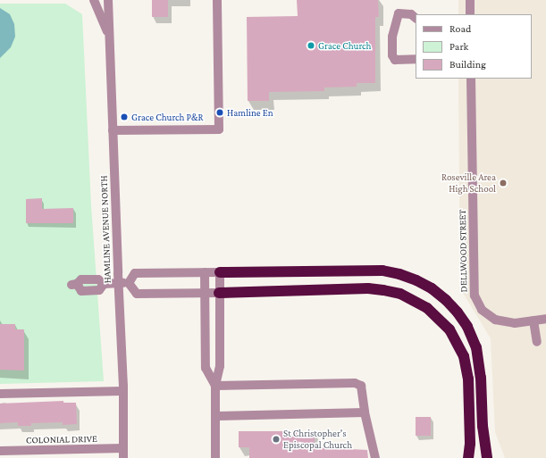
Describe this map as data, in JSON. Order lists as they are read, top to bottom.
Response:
{
  "streets": {
    "street": ["HAMLINE AVENUE NORTH", "DELLWOOD STREET", "COLONIAL DRIVE"]
  },
  "crossings": [
    ["HAMLINE AVENUE NORTH", "COLONIAL DRIVE"]
  ],
  "places": [
    "Grace Church",
    "Hamline En",
    "Grace Church P&R",
    "Roseville Area High School",
    "St Christopher's Episcopal Church"
  ],
  "legend": ["Road", "Park", "Building"]
}
